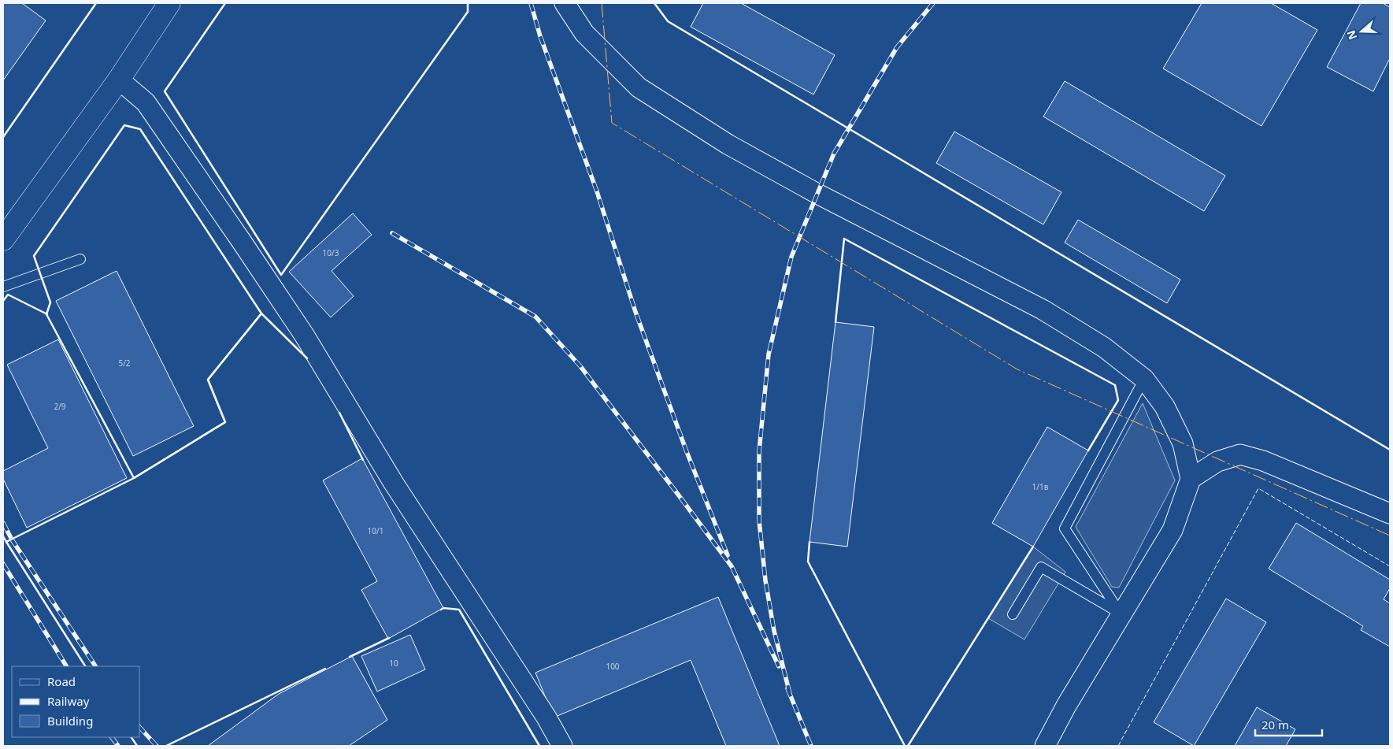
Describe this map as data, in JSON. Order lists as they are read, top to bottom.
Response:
{
  "house_numbers": [
    "10/3",
    "5/2",
    "2/9",
    "1/1в",
    "10/1",
    "10",
    "100"
  ],
  "legend": ["Road", "Railway", "Building"],
  "scale_bar": "20 m",
  "north": "left"
}
